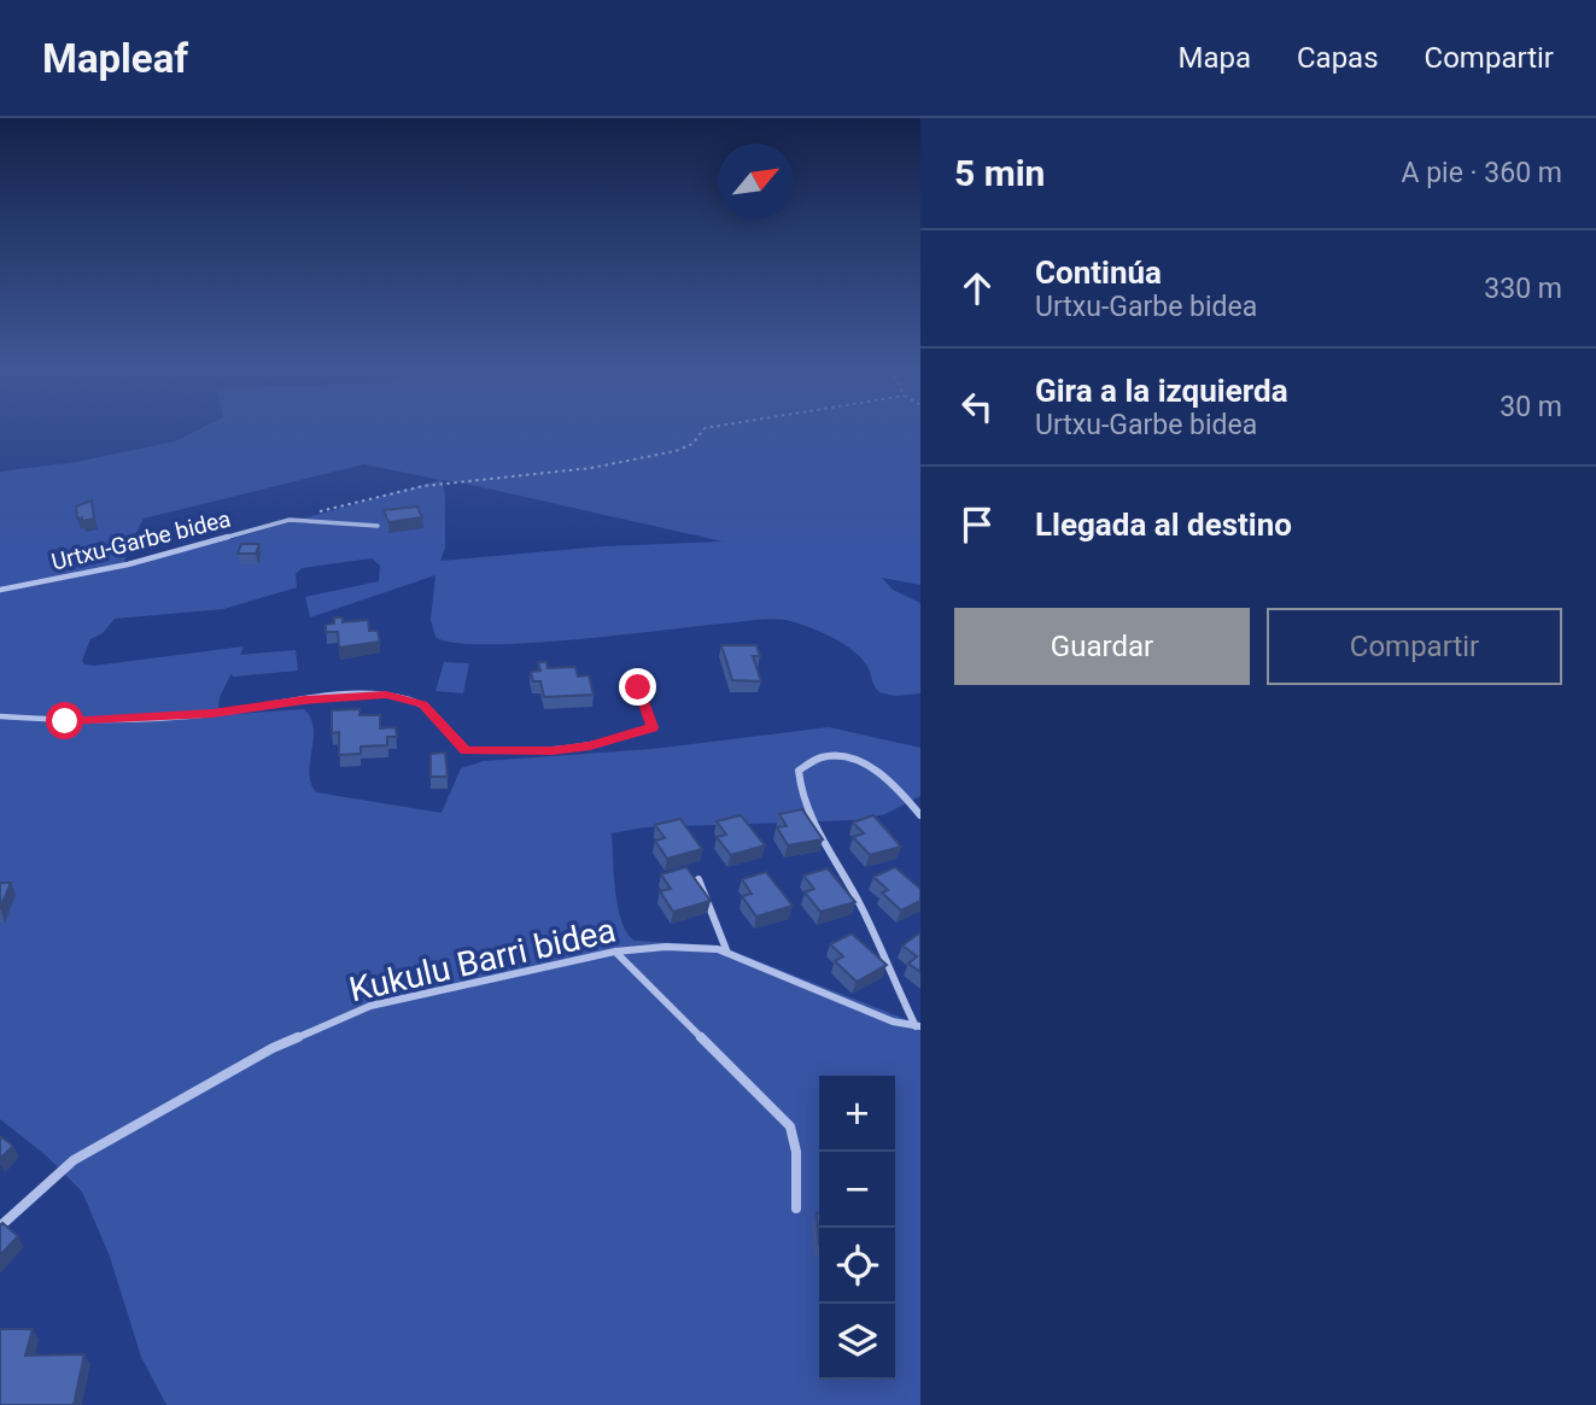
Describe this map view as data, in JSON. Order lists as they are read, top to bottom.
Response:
{
  "streets": {
    "lane": ["Urtxu-Garbe bidea", "Kukulu Barri bidea"]
  },
  "north": "top right",
  "page": {
    "header": "Mapleaf",
    "nav": ["Mapa", "Capas", "Compartir"],
    "heading": ["5 min", "A pie · 360 m"],
    "list": [
      ["Continúa", "Urtxu-Garbe bidea", "330 m"],
      ["Gira a la izquierda", "Urtxu-Garbe bidea", "30 m"],
      "Llegada al destino"
    ],
    "buttons": ["Guardar", "Compartir"],
    "map_buttons": ["+", "−"]
  }
}
